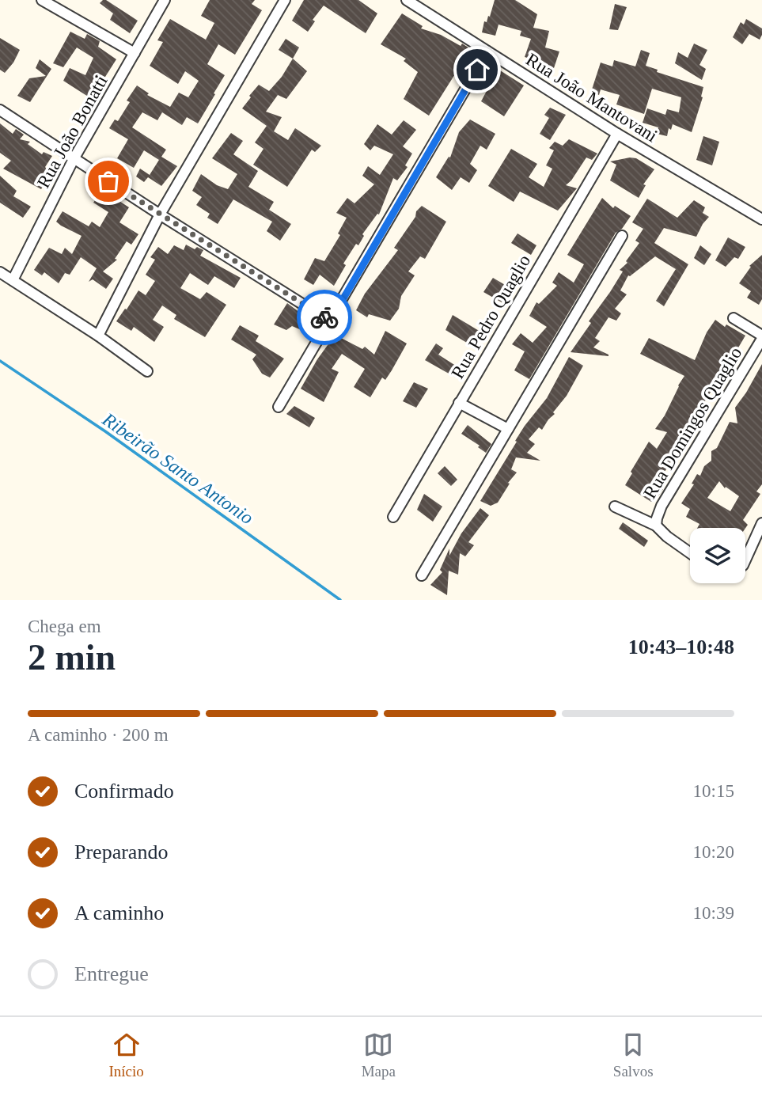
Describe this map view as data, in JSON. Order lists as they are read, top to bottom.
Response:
{
  "streets": {
    "street": [
      "Rua João Mantovani",
      "Rua João Bonatti",
      "Rua Pedro Quaglio",
      "Rua Domingos Quaglio"
    ]
  },
  "crossings": [
    ["Rua João Mantovani", "Rua Pedro Quaglio"]
  ],
  "water": ["Ribeirão Santo Antonio"],
  "page": {
    "heading": ["2 min", "Chega em", "10:43–10:48"],
    "bar": "A caminho · 200 m",
    "list": [
      ["Confirmado", "10:15"],
      ["Preparando", "10:20"],
      ["A caminho", "10:39"],
      "Entregue"
    ],
    "tabs": ["Início", "Mapa", "Salvos"]
  }
}
